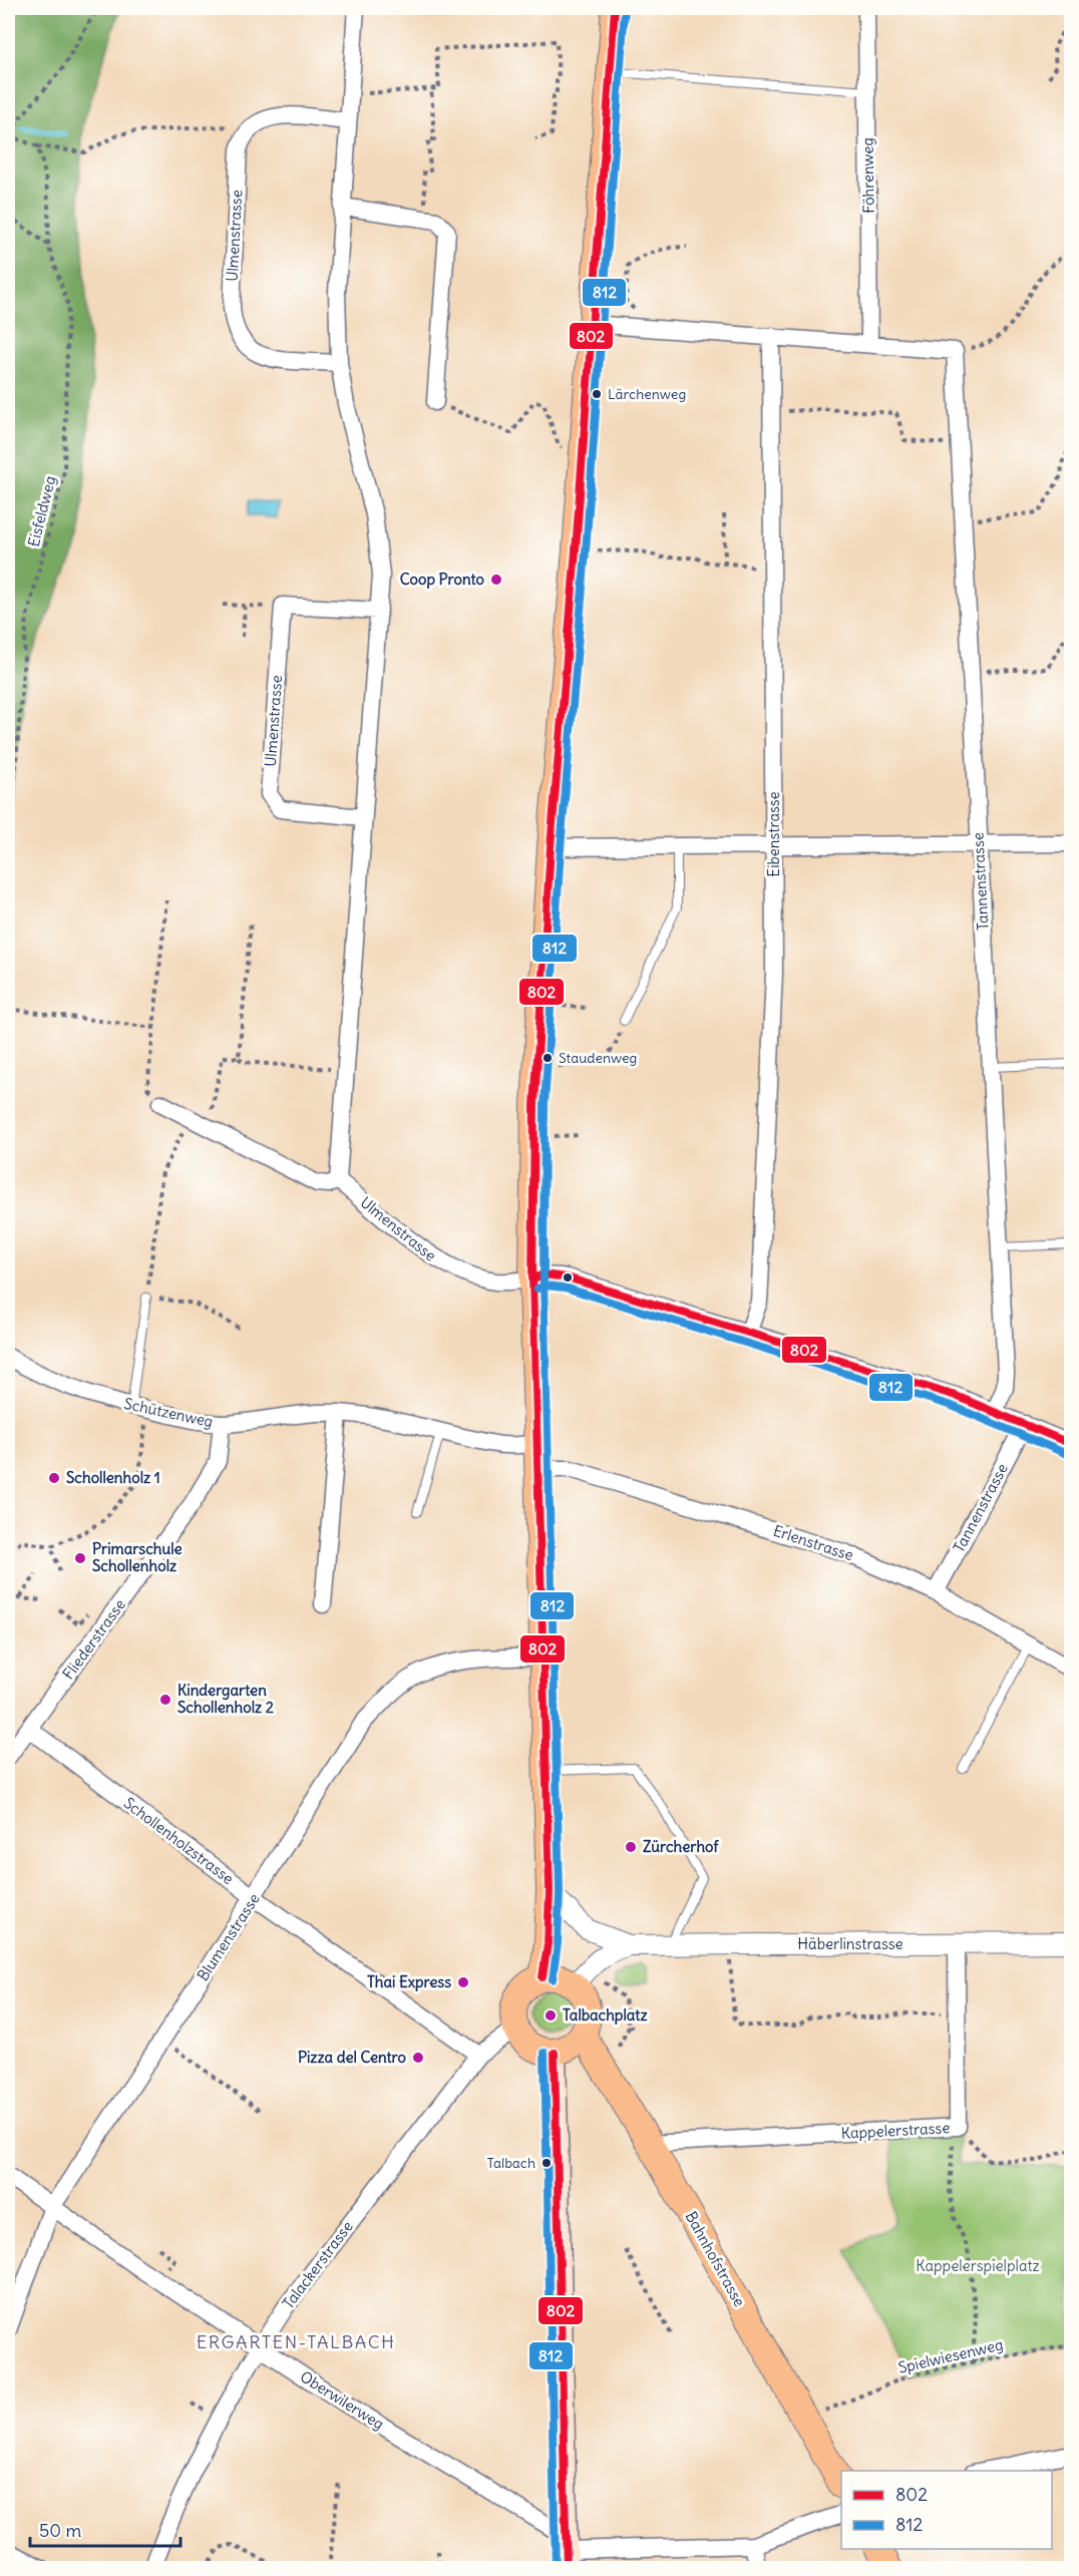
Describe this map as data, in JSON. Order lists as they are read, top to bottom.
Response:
{
  "streets": {
    "main road": ["Bahnhofstrasse"],
    "street": [
      "Föhrenweg",
      "Ulmenstrasse",
      "Eibenstrasse",
      "Tannenstrasse",
      "Schützenweg",
      "Erlenstrasse",
      "Fliederstrasse",
      "Schollenholzstrasse",
      "Blumenstrasse",
      "Häberlinstrasse",
      "Kappelerstrasse",
      "Talackerstrasse",
      "Oberwilerweg"
    ],
    "path": ["Eisfeldweg", "Spielwiesenweg"]
  },
  "crossings": [
    ["Ulmenstrasse", "Eibenstrasse"],
    ["Ulmenstrasse", "Tannenstrasse"],
    ["Tannenstrasse", "Erlenstrasse"],
    ["Schützenweg", "Erlenstrasse"],
    ["Schützenweg", "Fliederstrasse"],
    ["Fliederstrasse", "Schollenholzstrasse"],
    ["Schollenholzstrasse", "Blumenstrasse"],
    ["Schollenholzstrasse", "Talackerstrasse"],
    ["Blumenstrasse", "Oberwilerweg"],
    ["Häberlinstrasse", "Kappelerstrasse"],
    ["Häberlinstrasse", "Bahnhofstrasse"],
    ["Häberlinstrasse", "Talackerstrasse"],
    ["Kappelerstrasse", "Bahnhofstrasse"],
    ["Bahnhofstrasse", "Talackerstrasse"],
    ["Bahnhofstrasse", "Spielwiesenweg"],
    ["Talackerstrasse", "Oberwilerweg"]
  ],
  "districts": ["ERGARTEN-TALBACH"],
  "parks": ["Kappelerspielplatz"],
  "places": [
    "Lärchenweg",
    "Coop Pronto",
    "Staudenweg",
    "Schollenholz 1",
    "Primarschule Schollenholz",
    "Kindergarten Schollenholz 2",
    "Zürcherhof",
    "Thai Express",
    "Talbachplatz",
    "Pizza del Centro",
    "Talbach"
  ],
  "lines": ["transit line 802", "transit line 812"],
  "legend": ["802", "812"],
  "scale_bar": "50 m"
}
